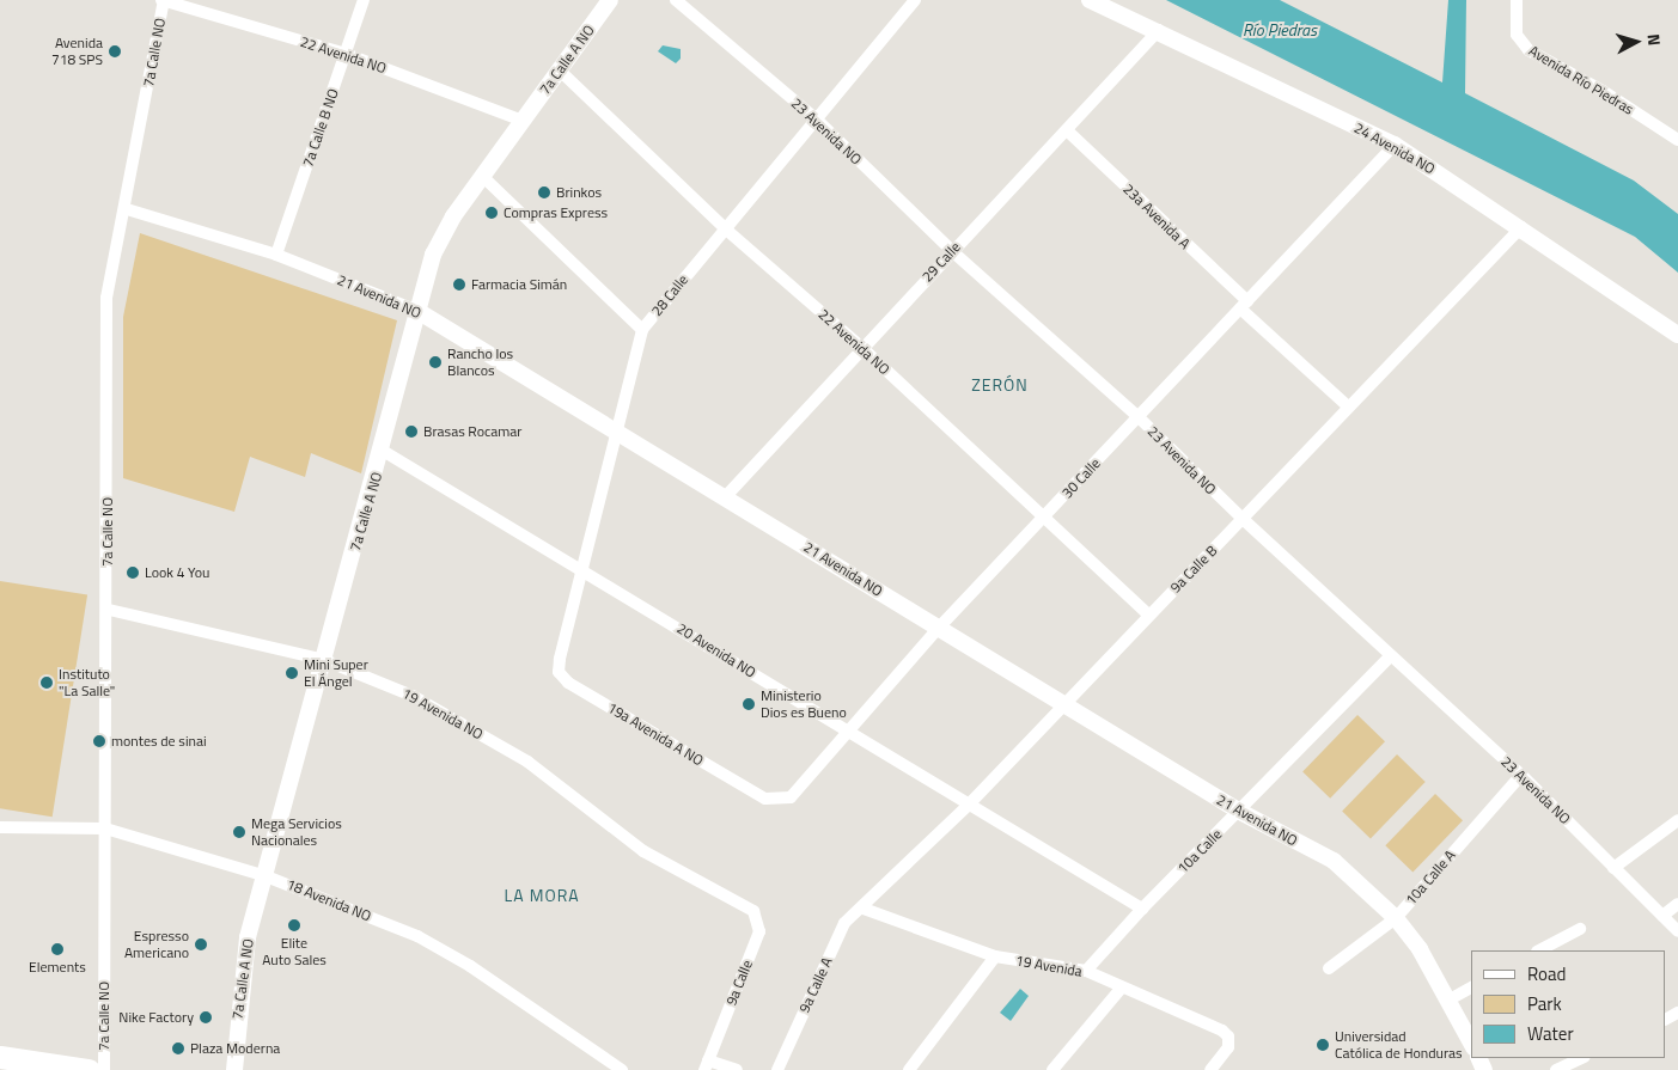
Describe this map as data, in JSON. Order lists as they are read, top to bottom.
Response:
{
  "streets": {
    "street": [
      "7a Calle NO",
      "22 Avenida NO",
      "7a Calle A NO",
      "Avenida Río Piedras",
      "7a Calle B NO",
      "23 Avenida NO",
      "24 Avenida NO",
      "23a Avenida A",
      "29 Calle",
      "28 Calle",
      "21 Avenida NO",
      "30 Calle",
      "9a Calle B",
      "20 Avenida NO",
      "19 Avenida NO",
      "19a Avenida A NO",
      "10a Calle",
      "10a Calle A",
      "18 Avenida NO",
      "19 Avenida",
      "9a Calle",
      "9a Calle A"
    ]
  },
  "crossings": [
    ["7a Calle NO", "22 Avenida NO"],
    ["7a Calle NO", "21 Avenida NO"],
    ["7a Calle NO", "19 Avenida NO"],
    ["7a Calle NO", "18 Avenida NO"],
    ["22 Avenida NO", "7a Calle A NO"],
    ["22 Avenida NO", "7a Calle B NO"],
    ["22 Avenida NO", "29 Calle"],
    ["22 Avenida NO", "28 Calle"],
    ["22 Avenida NO", "30 Calle"],
    ["22 Avenida NO", "9a Calle B"],
    ["7a Calle A NO", "21 Avenida NO"],
    ["7a Calle A NO", "20 Avenida NO"],
    ["7a Calle A NO", "19 Avenida NO"],
    ["7a Calle A NO", "18 Avenida NO"],
    ["7a Calle B NO", "21 Avenida NO"],
    ["23 Avenida NO", "29 Calle"],
    ["23 Avenida NO", "28 Calle"],
    ["23 Avenida NO", "30 Calle"],
    ["23 Avenida NO", "9a Calle B"],
    ["23 Avenida NO", "10a Calle"],
    ["23 Avenida NO", "10a Calle A"],
    ["24 Avenida NO", "29 Calle"],
    ["24 Avenida NO", "30 Calle"],
    ["24 Avenida NO", "9a Calle B"],
    ["23a Avenida A", "29 Calle"],
    ["23a Avenida A", "30 Calle"],
    ["23a Avenida A", "9a Calle B"],
    ["29 Calle", "21 Avenida NO"],
    ["28 Calle", "21 Avenida NO"],
    ["28 Calle", "20 Avenida NO"],
    ["28 Calle", "19a Avenida A NO"],
    ["21 Avenida NO", "30 Calle"],
    ["21 Avenida NO", "9a Calle B"],
    ["21 Avenida NO", "10a Calle"],
    ["21 Avenida NO", "10a Calle A"],
    ["30 Calle", "20 Avenida NO"],
    ["30 Calle", "19a Avenida A NO"],
    ["9a Calle B", "20 Avenida NO"],
    ["9a Calle B", "19 Avenida"],
    ["9a Calle B", "9a Calle A"],
    ["20 Avenida NO", "10a Calle"],
    ["19 Avenida NO", "9a Calle"],
    ["10a Calle", "19 Avenida"],
    ["19 Avenida", "9a Calle A"]
  ],
  "districts": ["ZERÓN", "LA MORA"],
  "water": ["Río Piedras"],
  "places": [
    "Avenida 718 SPS",
    "Brinkos",
    "Compras Express",
    "Farmacia Simán",
    "Rancho los Blancos",
    "Brasas Rocamar",
    "Look 4 You",
    "Mini Super El Ángel",
    "Instituto \"La Salle\"",
    "Ministerio Dios es Bueno",
    "montes de sinai",
    "Mega Servicios Nacionales",
    "Elite Auto Sales",
    "Espresso Americano",
    "Elements",
    "Nike Factory",
    "Universidad Católica de Honduras",
    "Plaza Moderna"
  ],
  "legend": ["Road", "Park", "Water"],
  "north": "right"
}
